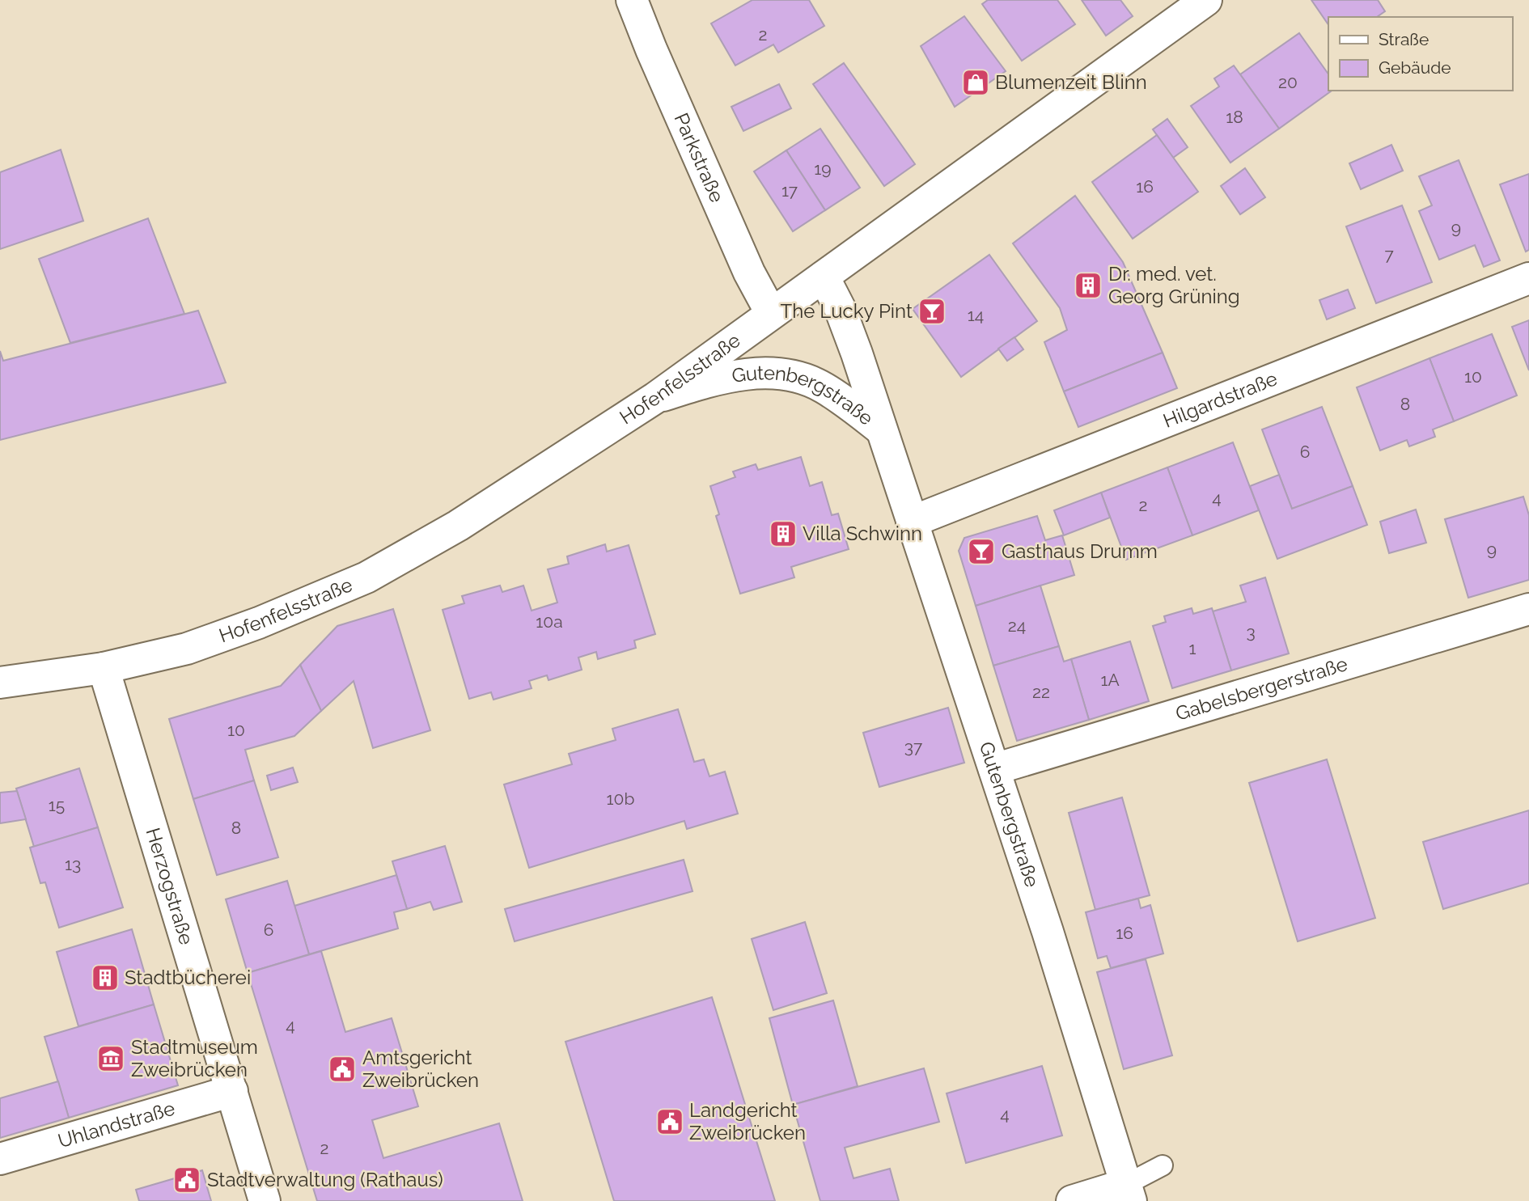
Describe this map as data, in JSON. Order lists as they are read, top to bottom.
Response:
{
  "streets": {
    "street": [
      "Parkstraße",
      "Hofenfelsstraße",
      "Hilgardstraße",
      "Gutenbergstraße",
      "Gabelsbergerstraße",
      "Herzogstraße",
      "Uhlandstraße"
    ]
  },
  "crossings": [
    ["Parkstraße", "Hofenfelsstraße"],
    ["Hofenfelsstraße", "Gutenbergstraße"],
    ["Hofenfelsstraße", "Herzogstraße"],
    ["Hilgardstraße", "Gutenbergstraße"],
    ["Gutenbergstraße", "Gabelsbergerstraße"],
    ["Herzogstraße", "Uhlandstraße"]
  ],
  "places": {
    "shop": ["Blumenzeit Blinn"],
    "building": ["Dr. med. vet. Georg Grüning", "Villa Schwinn", "Stadtbücherei"],
    "bar": ["The Lucky Pint", "Gasthaus Drumm"],
    "museum": ["Stadtmuseum Zweibrücken"],
    "public building": ["Amtsgericht Zweibrücken", "Landgericht Zweibrücken", "Stadtverwaltung (Rathaus)"]
  },
  "house_numbers": [
    "2",
    "20",
    "18",
    "19",
    "16",
    "17",
    "9",
    "7",
    "14",
    "10",
    "8",
    "6",
    "4",
    "2",
    "9",
    "10a",
    "24",
    "3",
    "1",
    "1A",
    "22",
    "10",
    "37",
    "10b",
    "15",
    "8",
    "13",
    "6",
    "16",
    "4",
    "4",
    "2"
  ],
  "legend": ["Straße", "Gebäude"]
}
